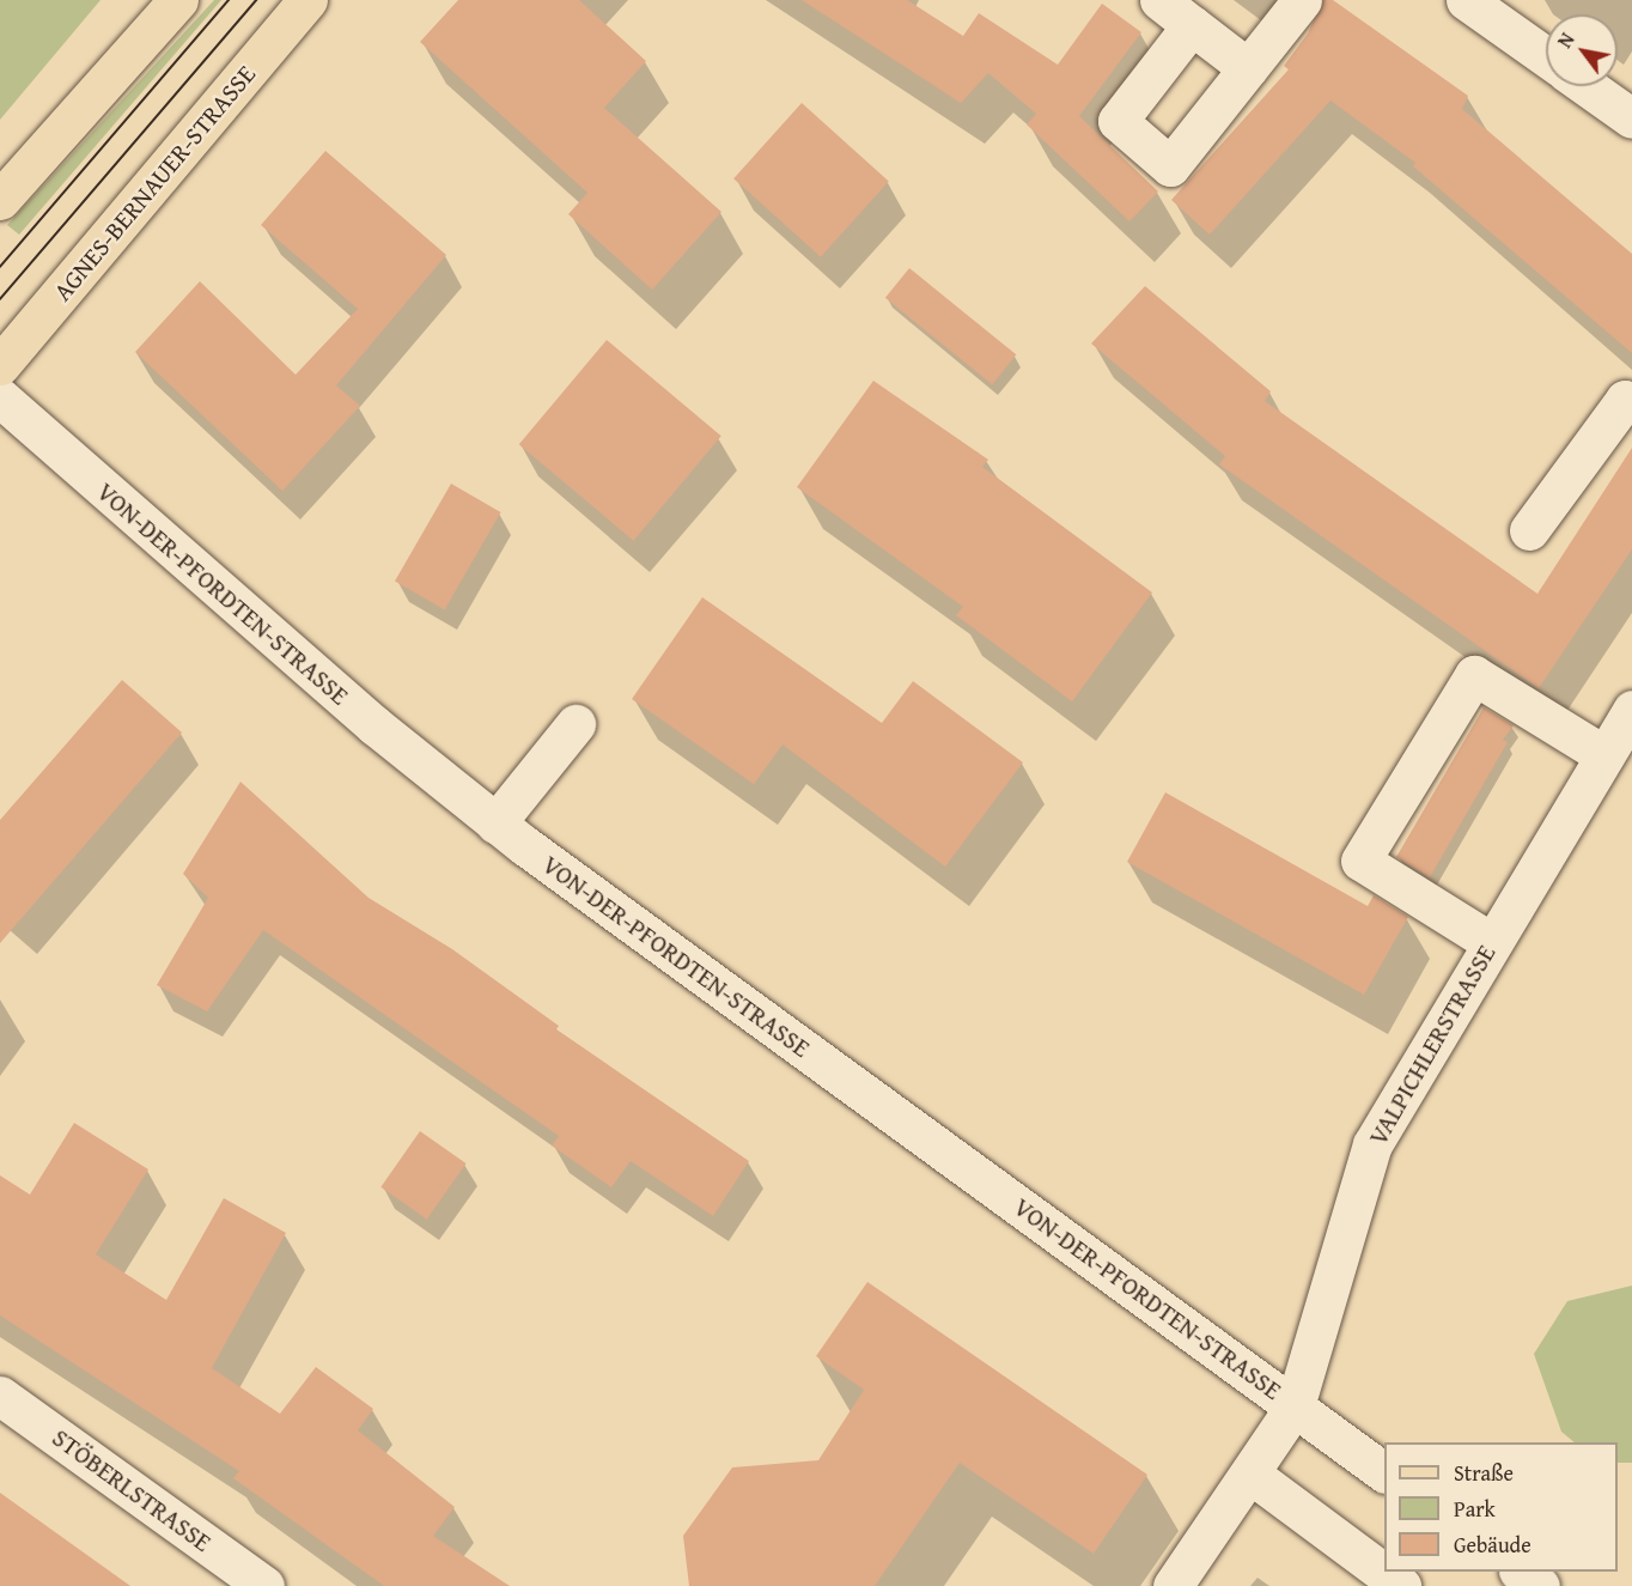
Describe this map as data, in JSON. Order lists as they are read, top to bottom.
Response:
{
  "streets": {
    "main road": ["AGNES-BERNAUER-STRASSE"],
    "street": ["VON-DER-PFORDTEN-STRASSE", "VALPICHLERSTRASSE", "STÖBERLSTRASSE"]
  },
  "crossings": [
    ["VON-DER-PFORDTEN-STRASSE", "VALPICHLERSTRASSE"]
  ],
  "legend": ["Straße", "Park", "Gebäude"],
  "north": "top left"
}
